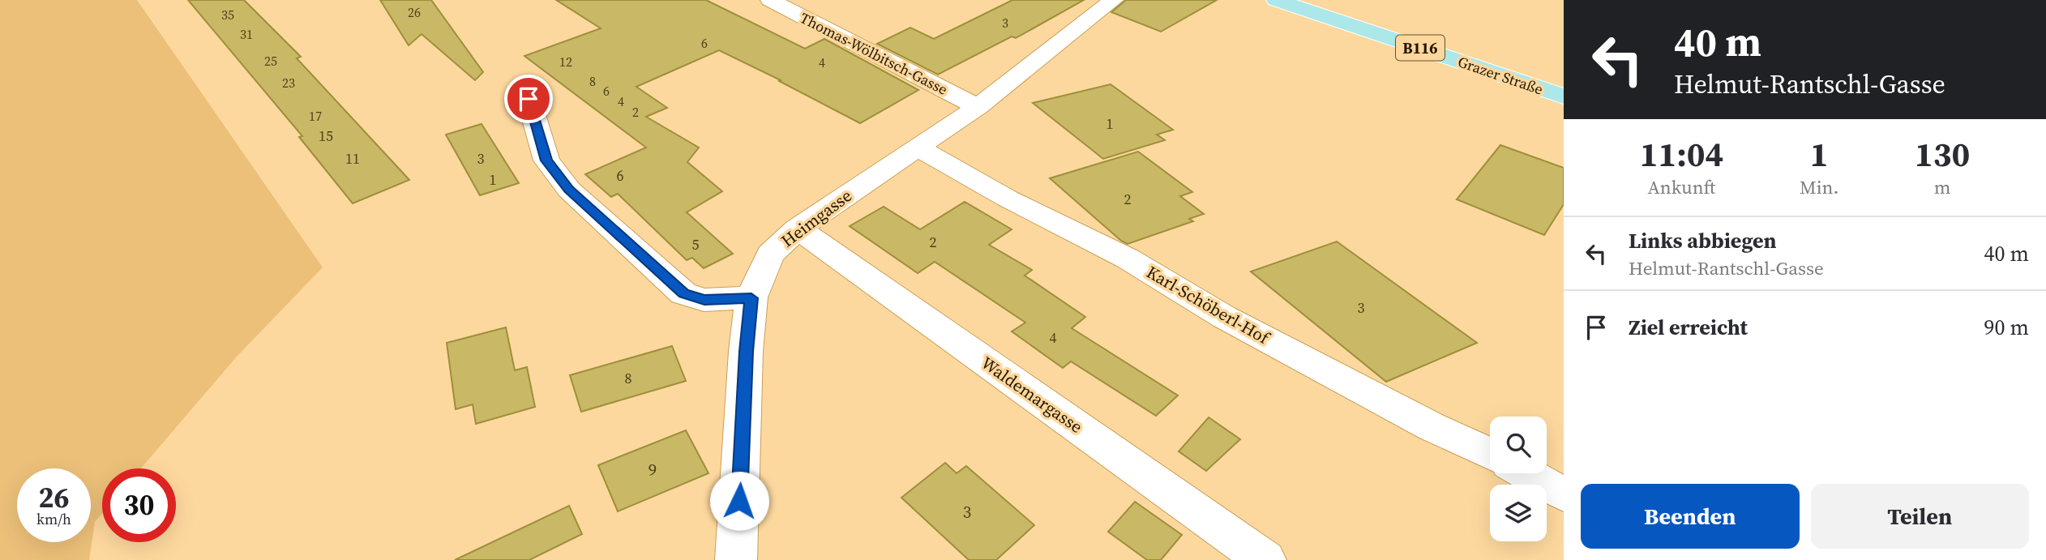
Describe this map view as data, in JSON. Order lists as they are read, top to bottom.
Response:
{
  "streets": {
    "main road": ["B116", "Grazer Straße"],
    "street": [
      "Thomas-Wölbitsch-Gasse",
      "Heimgasse",
      "Karl-Schöberl-Hof",
      "Waldemargasse"
    ]
  },
  "crossings": [
    ["Thomas-Wölbitsch-Gasse", "Heimgasse"],
    ["Heimgasse", "Karl-Schöberl-Hof"],
    ["Heimgasse", "Waldemargasse"]
  ],
  "house_numbers": [
    "26",
    "35",
    "3",
    "31",
    "6",
    "25",
    "12",
    "4",
    "8",
    "23",
    "6",
    "4",
    "2",
    "17",
    "1",
    "15",
    "11",
    "3",
    "6",
    "1",
    "2",
    "2",
    "5",
    "3",
    "4",
    "8",
    "9",
    "3"
  ],
  "page": {
    "turn": ["40 m", "Helmut-Rantschl-Gasse"],
    "eta": [
      "11:04",
      "Ankunft",
      "1",
      "Min.",
      "130",
      "m"
    ],
    "list": [
      {
        "name": "Links abbiegen",
        "note": "Helmut-Rantschl-Gasse",
        "value": "40 m"
      },
      {
        "name": "Ziel erreicht",
        "value": "90 m"
      }
    ],
    "speed": "26 km/h",
    "limit": "30",
    "buttons": ["Beenden", "Teilen"]
  }
}
